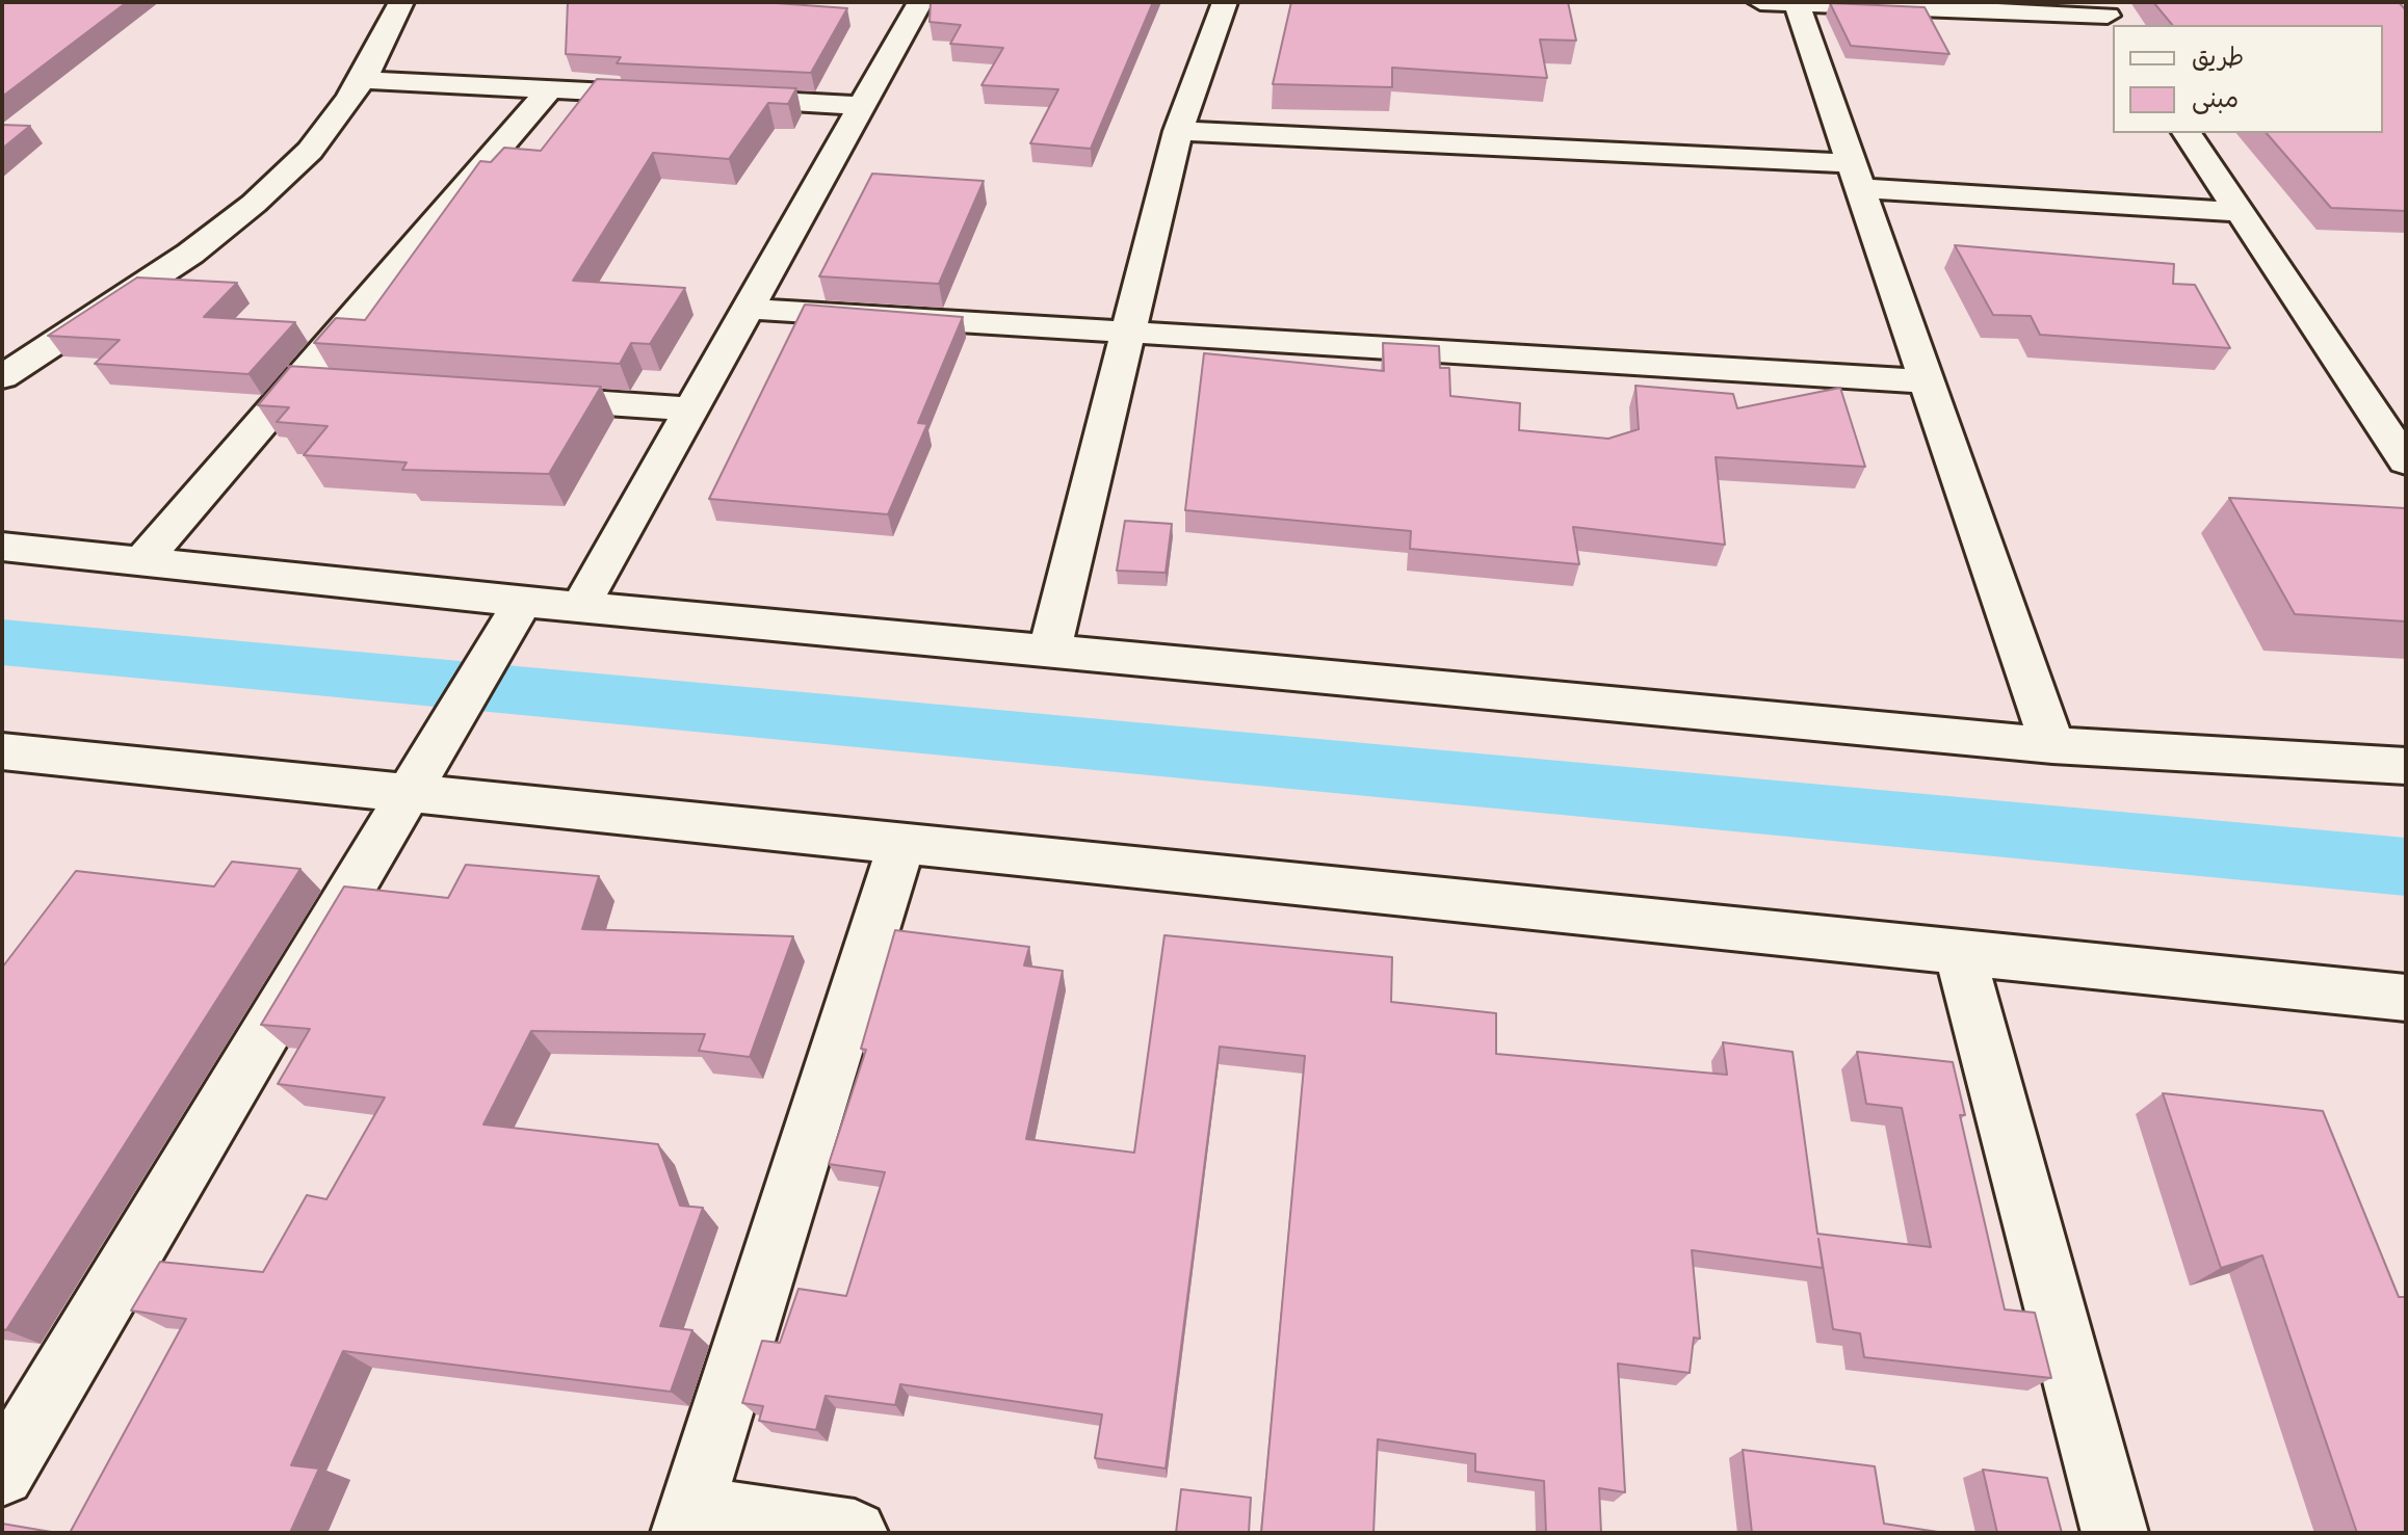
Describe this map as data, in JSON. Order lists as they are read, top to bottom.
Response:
{
  "legend": ["طريق", "مبنى"]
}
